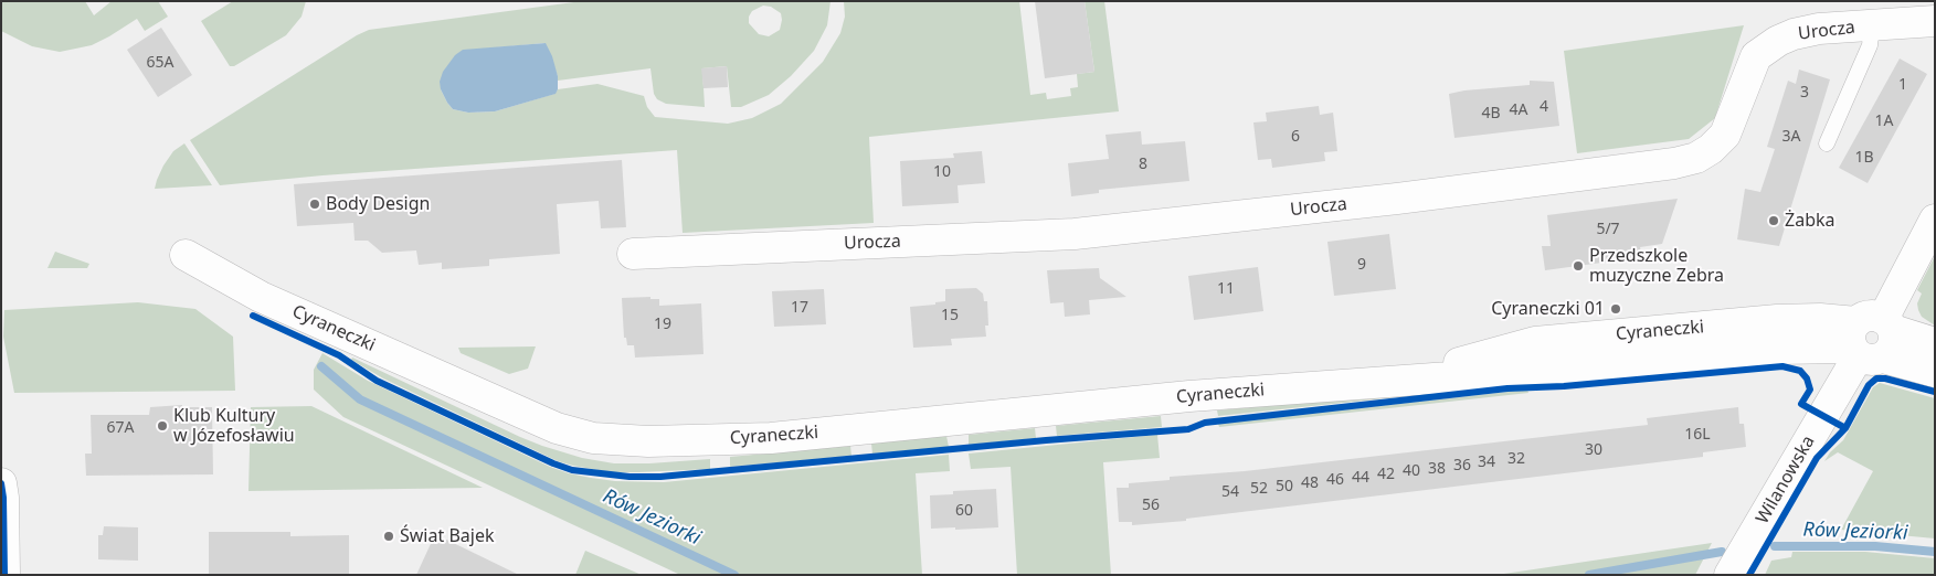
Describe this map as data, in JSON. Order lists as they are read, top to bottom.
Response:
{
  "streets": {
    "street": ["Urocza", "Cyraneczki", "Wilanowska"]
  },
  "crossings": [
    ["Cyraneczki", "Wilanowska"]
  ],
  "water": ["Rów Jeziorki"],
  "places": [
    "Body Design",
    "Żabka",
    "Przedszkole muzyczne Zebra",
    "Cyraneczki 01",
    "Klub Kultury w Józefosławiu",
    "Świat Bajek"
  ],
  "house_numbers": [
    "65A",
    "1",
    "3",
    "4",
    "4A",
    "4B",
    "1A",
    "6",
    "3A",
    "1B",
    "8",
    "10",
    "5/7",
    "9",
    "11",
    "17",
    "15",
    "19",
    "67A",
    "16L",
    "30",
    "32",
    "34",
    "36",
    "38",
    "40",
    "42",
    "44",
    "46",
    "48",
    "50",
    "52",
    "54",
    "56",
    "60"
  ]
}
